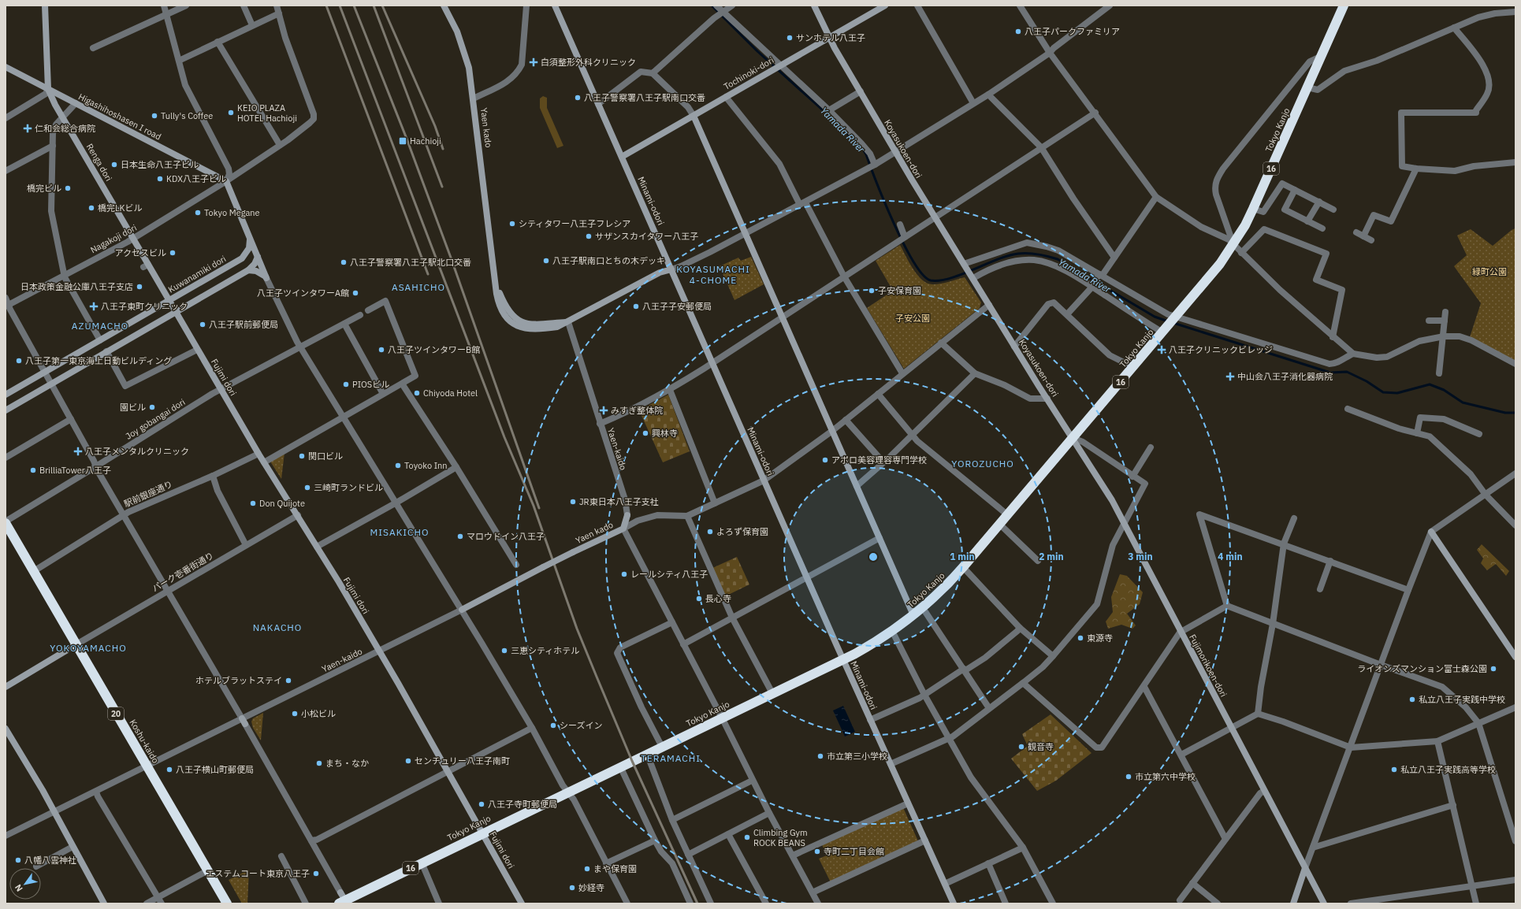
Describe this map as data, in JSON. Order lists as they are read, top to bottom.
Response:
{
  "streets": {
    "highway": [
      "Tokyo Kanjo",
      "16",
      "20",
      "Koshu-kaido"
    ],
    "street": [
      "Tochinoki-dori",
      "Higashihoshasen I road",
      "Yaen kado",
      "Koyasukoen-dori",
      "Renga dori",
      "Minami-odori",
      "Nagakoji dori",
      "Kuwanamiki dori",
      "Fujimi dori",
      "Joy gobangai dori",
      "Yaen-kaido",
      "駅前銀座通り",
      "パーク壱番街通り",
      "Fujimorikoen-dori"
    ]
  },
  "crossings": [
    ["Tochinoki-dori", "Koyasukoen-dori"],
    ["Tochinoki-dori", "Minami-odori"],
    ["Higashihoshasen I road", "Renga dori"],
    ["Higashihoshasen I road", "Nagakoji dori"],
    ["Yaen kado", "Minami-odori"],
    ["Yaen kado", "Yaen-kaido"],
    ["Tokyo Kanjo", "Koyasukoen-dori"],
    ["Tokyo Kanjo", "Minami-odori"],
    ["Tokyo Kanjo", "Fujimi dori"],
    ["Tokyo Kanjo", "Fujimorikoen-dori"],
    ["Koyasukoen-dori", "Fujimorikoen-dori"],
    ["Renga dori", "Nagakoji dori"],
    ["Renga dori", "Kuwanamiki dori"],
    ["Renga dori", "Fujimi dori"],
    ["Kuwanamiki dori", "Fujimi dori"],
    ["Fujimi dori", "Joy gobangai dori"],
    ["Fujimi dori", "Yaen-kaido"],
    ["Fujimi dori", "駅前銀座通り"],
    ["Fujimi dori", "パーク壱番街通り"],
    ["Joy gobangai dori", "Koshu-kaido"],
    ["Yaen-kaido", "Koshu-kaido"],
    ["駅前銀座通り", "Koshu-kaido"],
    ["パーク壱番街通り", "Koshu-kaido"]
  ],
  "districts": [
    "KOYASUMACHI 4-CHOME",
    "ASAHICHO",
    "AZUMACHO",
    "YOROZUCHO",
    "MISAKICHO",
    "NAKACHO",
    "YOKOYAMACHO",
    "TERAMACHI"
  ],
  "water": ["Yamada River"],
  "parks": ["緑町公園", "子安公園"],
  "places": {
    "other": [
      "八王子パークファミリア",
      "サンホテル八王子",
      "八王子警察署八王子駅南口交番",
      "KEIO PLAZA HOTEL Hachioji",
      "Tully's Coffee",
      "日本生命八王子ビル",
      "KDX八王子ビル",
      "橋完ビル",
      "橋完LKビル",
      "Tokyo Megane",
      "シティタワー八王子フレシア",
      "サザンスカイタワー八王子",
      "アクセスビル",
      "八王子駅南口とちの木デッキ",
      "八王子警察署八王子駅北口交番",
      "日本政策金融公庫八王子支店",
      "子安保育園",
      "八王子ツインタワーA館",
      "八王子子安郵便局",
      "八王子駅前郵便局",
      "八王子ツインタワーB館",
      "八王子第一東京海上日動ビルディング",
      "PIOSビル",
      "Chiyoda Hotel",
      "園ビル",
      "興林寺",
      "関口ビル",
      "アポロ美容理容専門学校",
      "Toyoko Inn",
      "BrilliaTower八王子",
      "三崎町ランドビル",
      "JR東日本八王子支社",
      "Don Quijote",
      "よろず保育園",
      "マロウドイン八王子",
      "レールシティ八王子",
      "長心寺",
      "東源寺",
      "三恵シティホテル",
      "ライオンズマンション富士森公園",
      "ホテルブラットステイ",
      "私立八王子実践中学校",
      "小松ビル",
      "シーズイン",
      "観音寺",
      "市立第三小学校",
      "センチュリー八王子南町",
      "まち・なか",
      "八王子横山町郵便局",
      "私立八王子実践高等学校",
      "市立第六中学校",
      "八王子寺町郵便局",
      "Climbing Gym ROCK BEANS",
      "寺町二丁目会館",
      "八幡八雲神社",
      "まや保育園",
      "エステムコート東京八王子",
      "妙経寺"
    ],
    "health": [
      "白須整形外科クリニック",
      "仁和会総合病院",
      "八王子東町クリニック",
      "八王子クリニックビレッジ",
      "中山会八王子消化器病院",
      "みすぎ整体院",
      "八王子メンタルクリニック"
    ],
    "transit": ["Hachioji"]
  },
  "north": "bottom left",
  "rings": [
    "1 min",
    "2 min",
    "3 min",
    "4 min"
  ]
}
